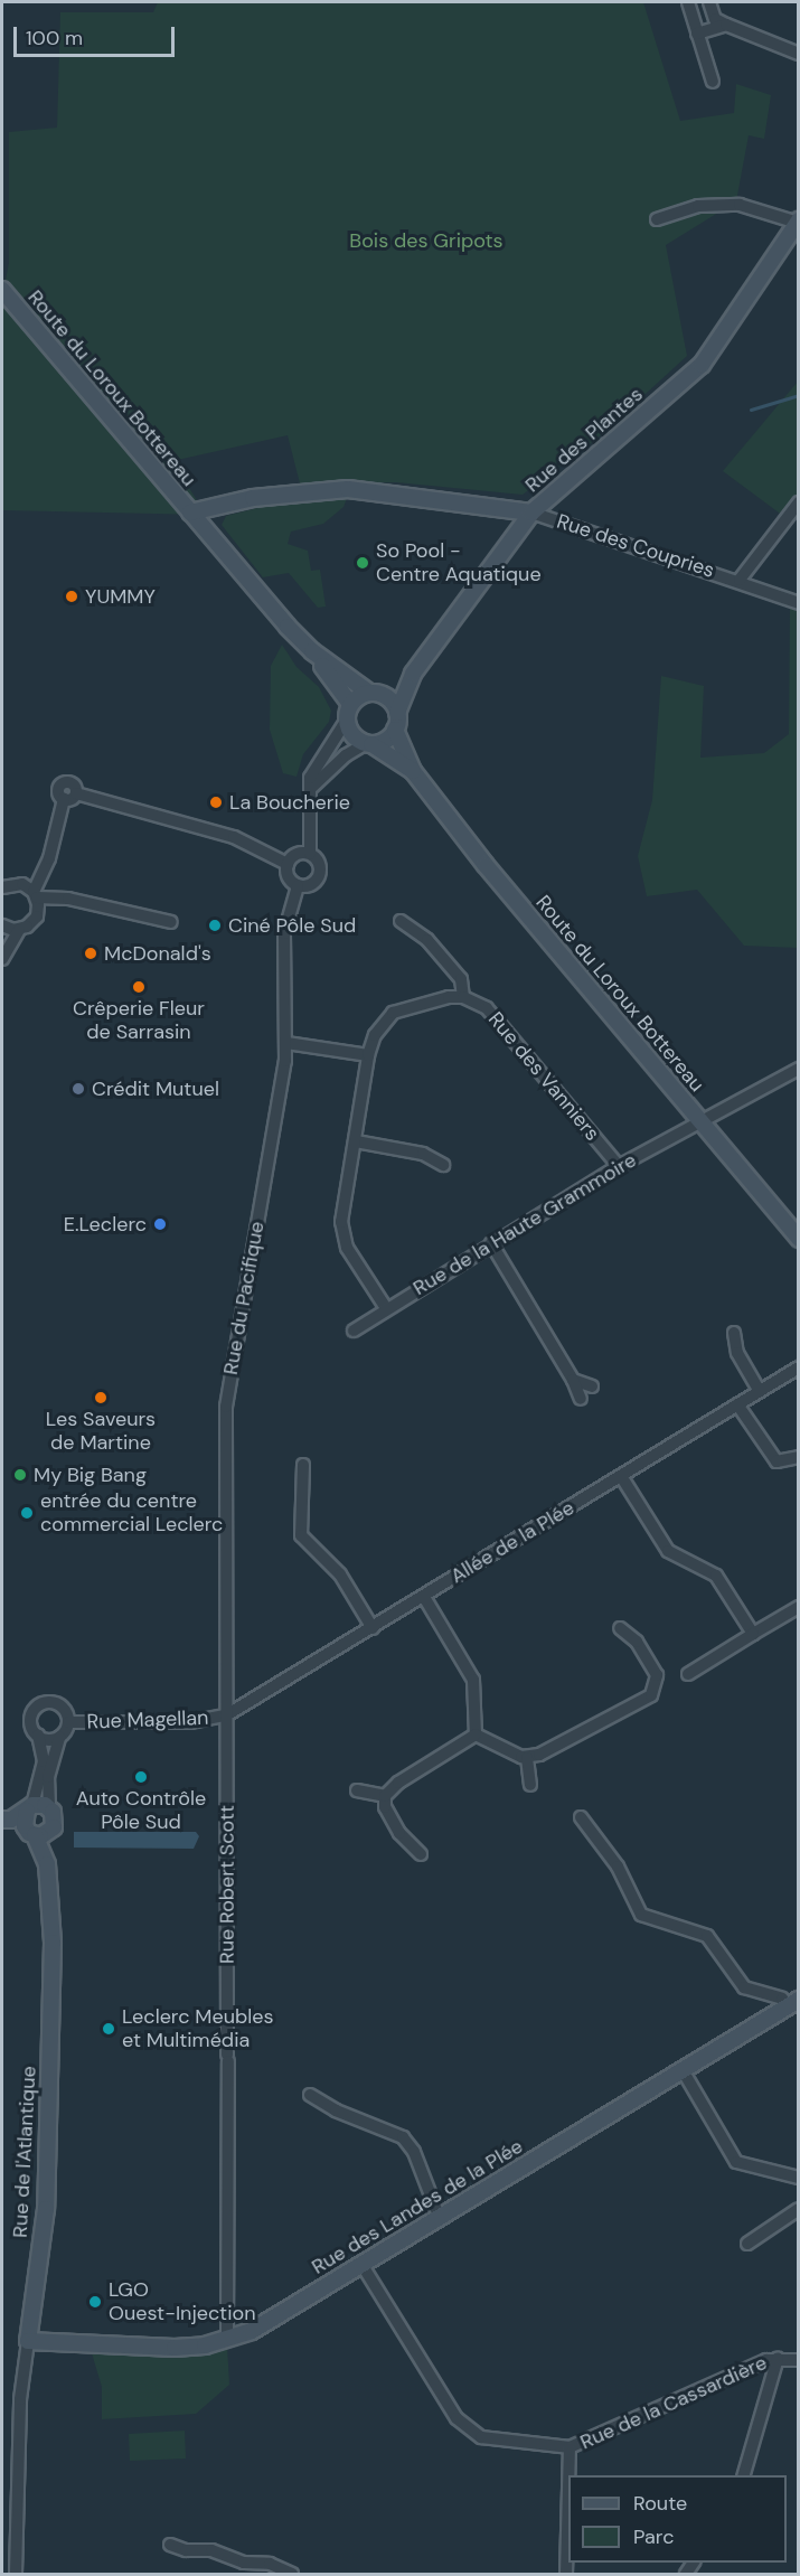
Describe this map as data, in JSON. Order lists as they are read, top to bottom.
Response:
{
  "streets": {
    "street": [
      "Route du Loroux Bottereau",
      "Rue des Plantes",
      "Rue des Coupries",
      "Rue des Vanniers",
      "Rue de la Haute Grammoire",
      "Rue du Pacifique",
      "Allée de la Plée",
      "Rue Magellan",
      "Rue Robert Scott",
      "Rue de l'Atlantique",
      "Rue des Landes de la Plée",
      "Rue de la Cassardière"
    ]
  },
  "crossings": [
    ["Route du Loroux Bottereau", "Rue des Plantes"],
    ["Route du Loroux Bottereau", "Rue de la Haute Grammoire"],
    ["Rue des Plantes", "Rue des Coupries"],
    ["Rue des Vanniers", "Rue de la Haute Grammoire"],
    ["Rue du Pacifique", "Allée de la Plée"],
    ["Rue du Pacifique", "Rue Magellan"],
    ["Rue du Pacifique", "Rue Robert Scott"],
    ["Allée de la Plée", "Rue Magellan"],
    ["Allée de la Plée", "Rue Robert Scott"],
    ["Rue Magellan", "Rue Robert Scott"],
    ["Rue Robert Scott", "Rue des Landes de la Plée"],
    ["Rue de l'Atlantique", "Rue des Landes de la Plée"],
    ["Rue des Landes de la Plée", "Rue de la Cassardière"]
  ],
  "parks": ["Bois des Gripots"],
  "places": [
    "So Pool - Centre Aquatique",
    "YUMMY",
    "La Boucherie",
    "Ciné Pôle Sud",
    "McDonald's",
    "Crêperie Fleur de Sarrasin",
    "Crédit Mutuel",
    "E.Leclerc",
    "Les Saveurs de Martine",
    "My Big Bang",
    "entrée du centre commercial Leclerc",
    "Auto Contrôle Pôle Sud",
    "Leclerc Meubles et Multimédia",
    "LGO Ouest-Injection"
  ],
  "legend": ["Route", "Parc"],
  "scale_bar": "100 m"
}
